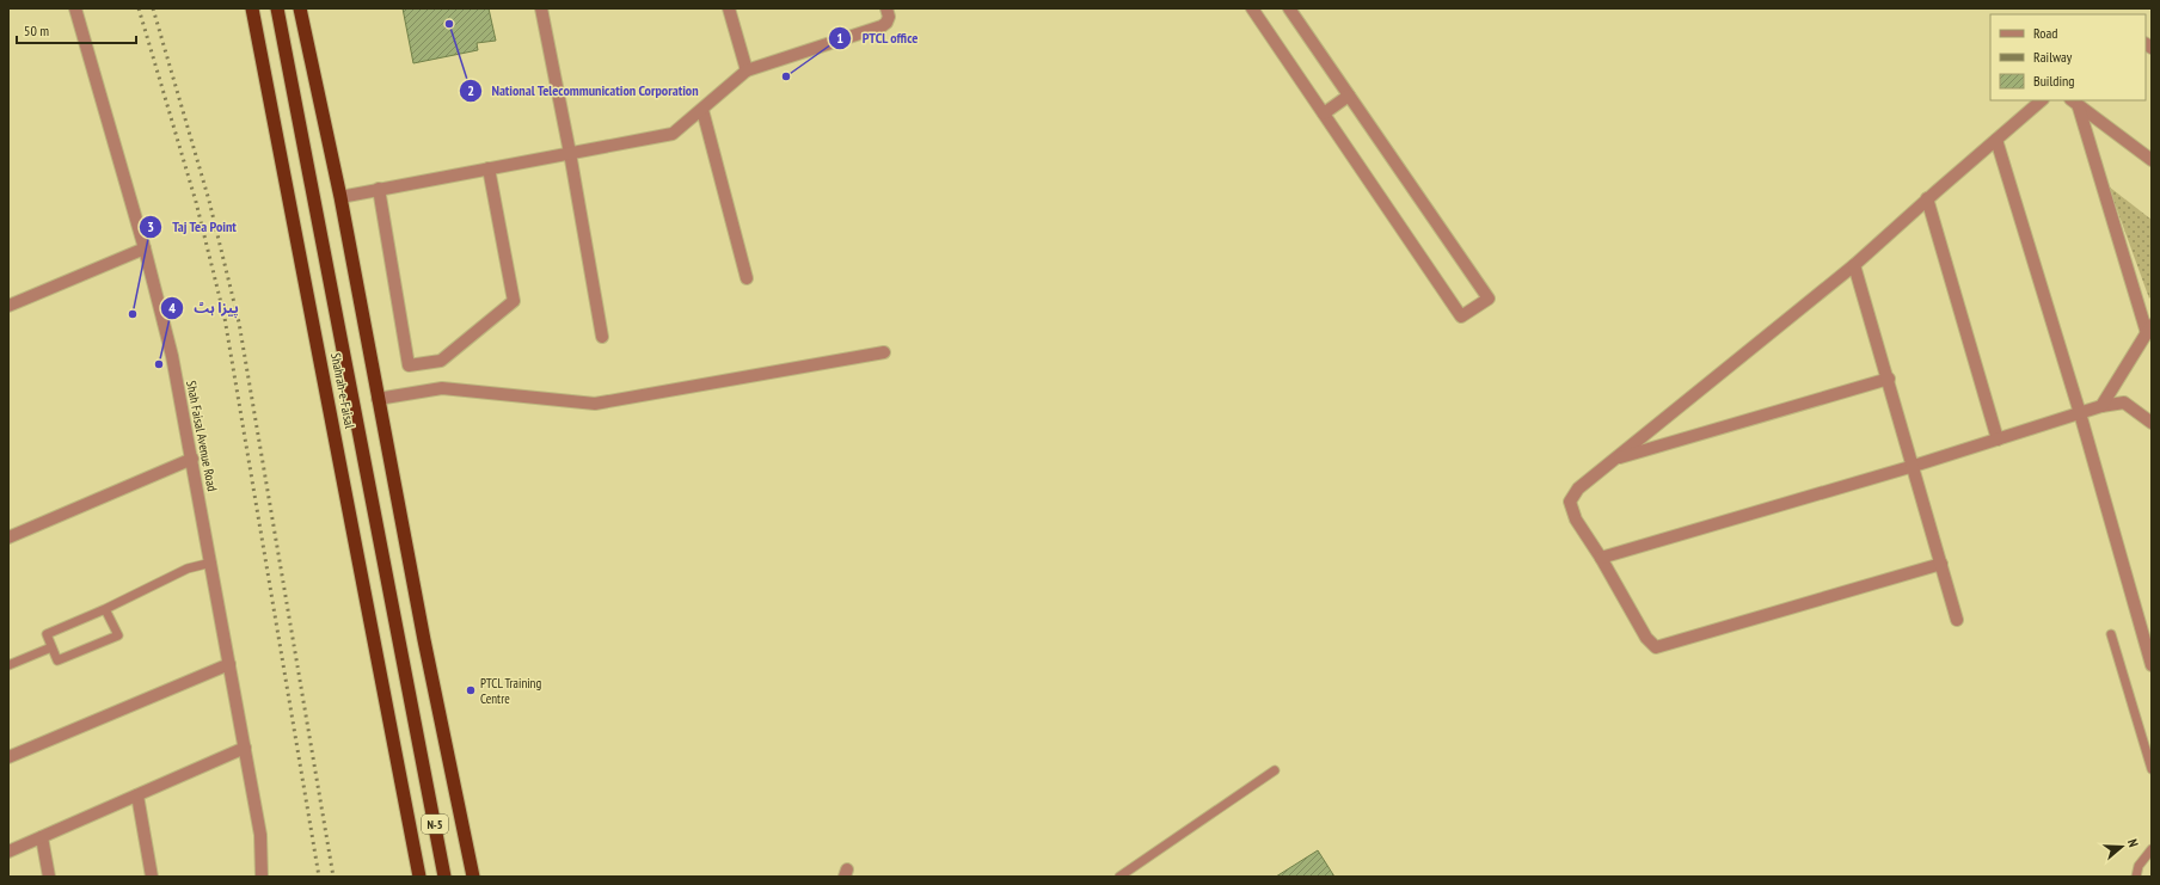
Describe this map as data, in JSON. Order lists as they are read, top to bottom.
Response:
{
  "streets": {
    "highway": ["Shahrah-e-Faisal", "N-5"],
    "street": ["Shah Faisal Avenue Road"]
  },
  "places": [
    "National Telecommunication Corporation",
    "PTCL office",
    "Taj Tea Point",
    "پیزا ہٹ",
    "PTCL Training Centre"
  ],
  "legend": ["Road", "Railway", "Building"],
  "scale_bar": "50 m",
  "north": "right"
}
